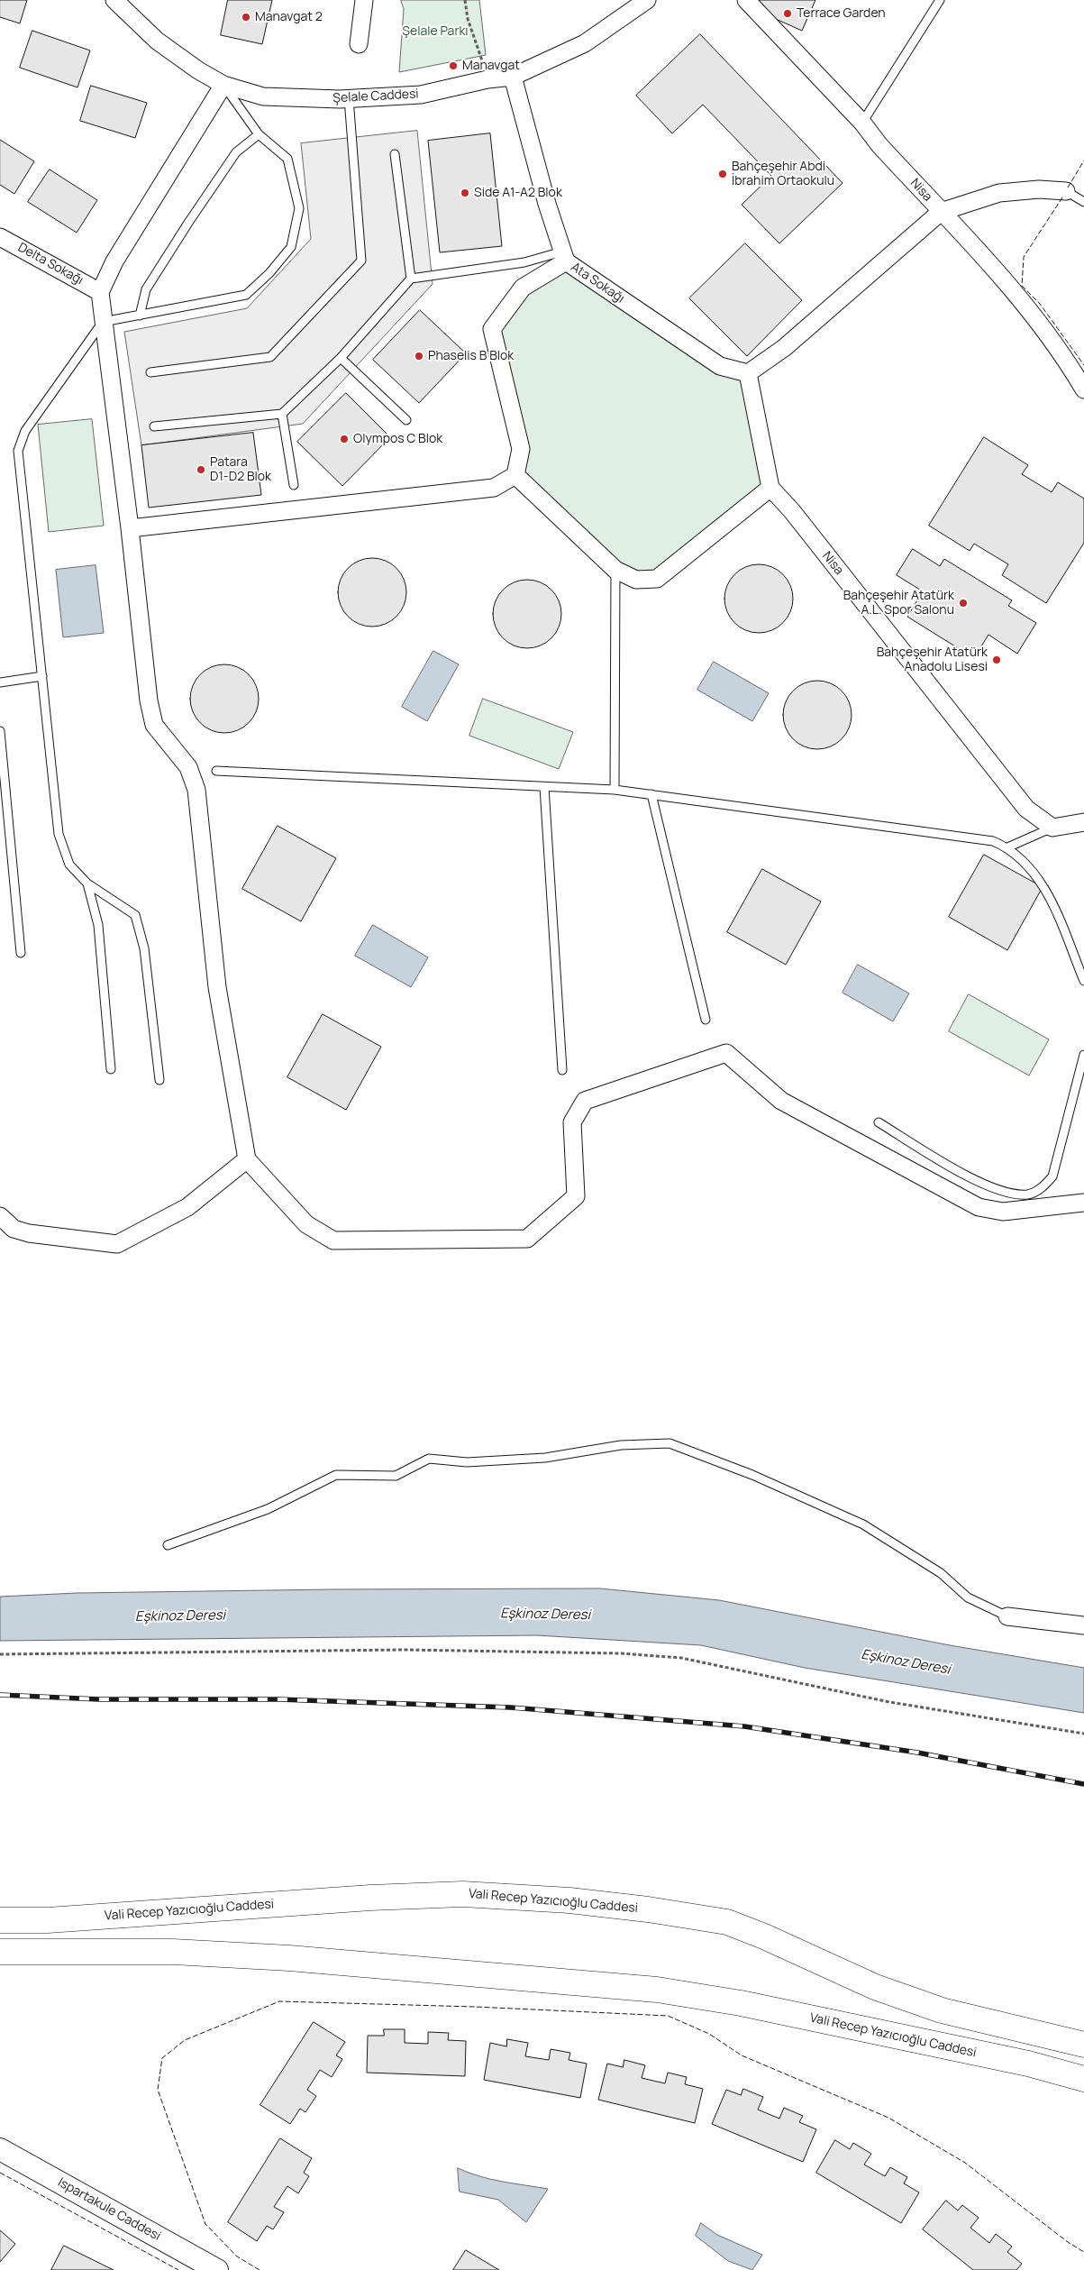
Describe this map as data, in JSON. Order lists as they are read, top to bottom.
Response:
{
  "streets": {
    "main road": ["Vali Recep Yazıcıoğlu Caddesi"],
    "street": [
      "Şelale Caddesi",
      "Nisa",
      "Delta Sokağı",
      "Ata Sokağı",
      "Ispartakule Caddesi"
    ]
  },
  "crossings": [
    ["Şelale Caddesi", "Ata Sokağı"]
  ],
  "water": ["Eşkinoz Deresi"],
  "parks": ["Şelale Parkı"],
  "places": [
    "Terrace Garden",
    "Manavgat 2",
    "Manavgat",
    "Bahçeşehir Abdi İbrahim Ortaokulu",
    "Side A1-A2 Blok",
    "Phaselis B Blok",
    "Olympos C Blok",
    "Patara D1-D2 Blok",
    "Bahçeşehir Atatürk A.L. Spor Salonu",
    "Bahçeşehir Atatürk Anadolu Lisesi"
  ]
}
